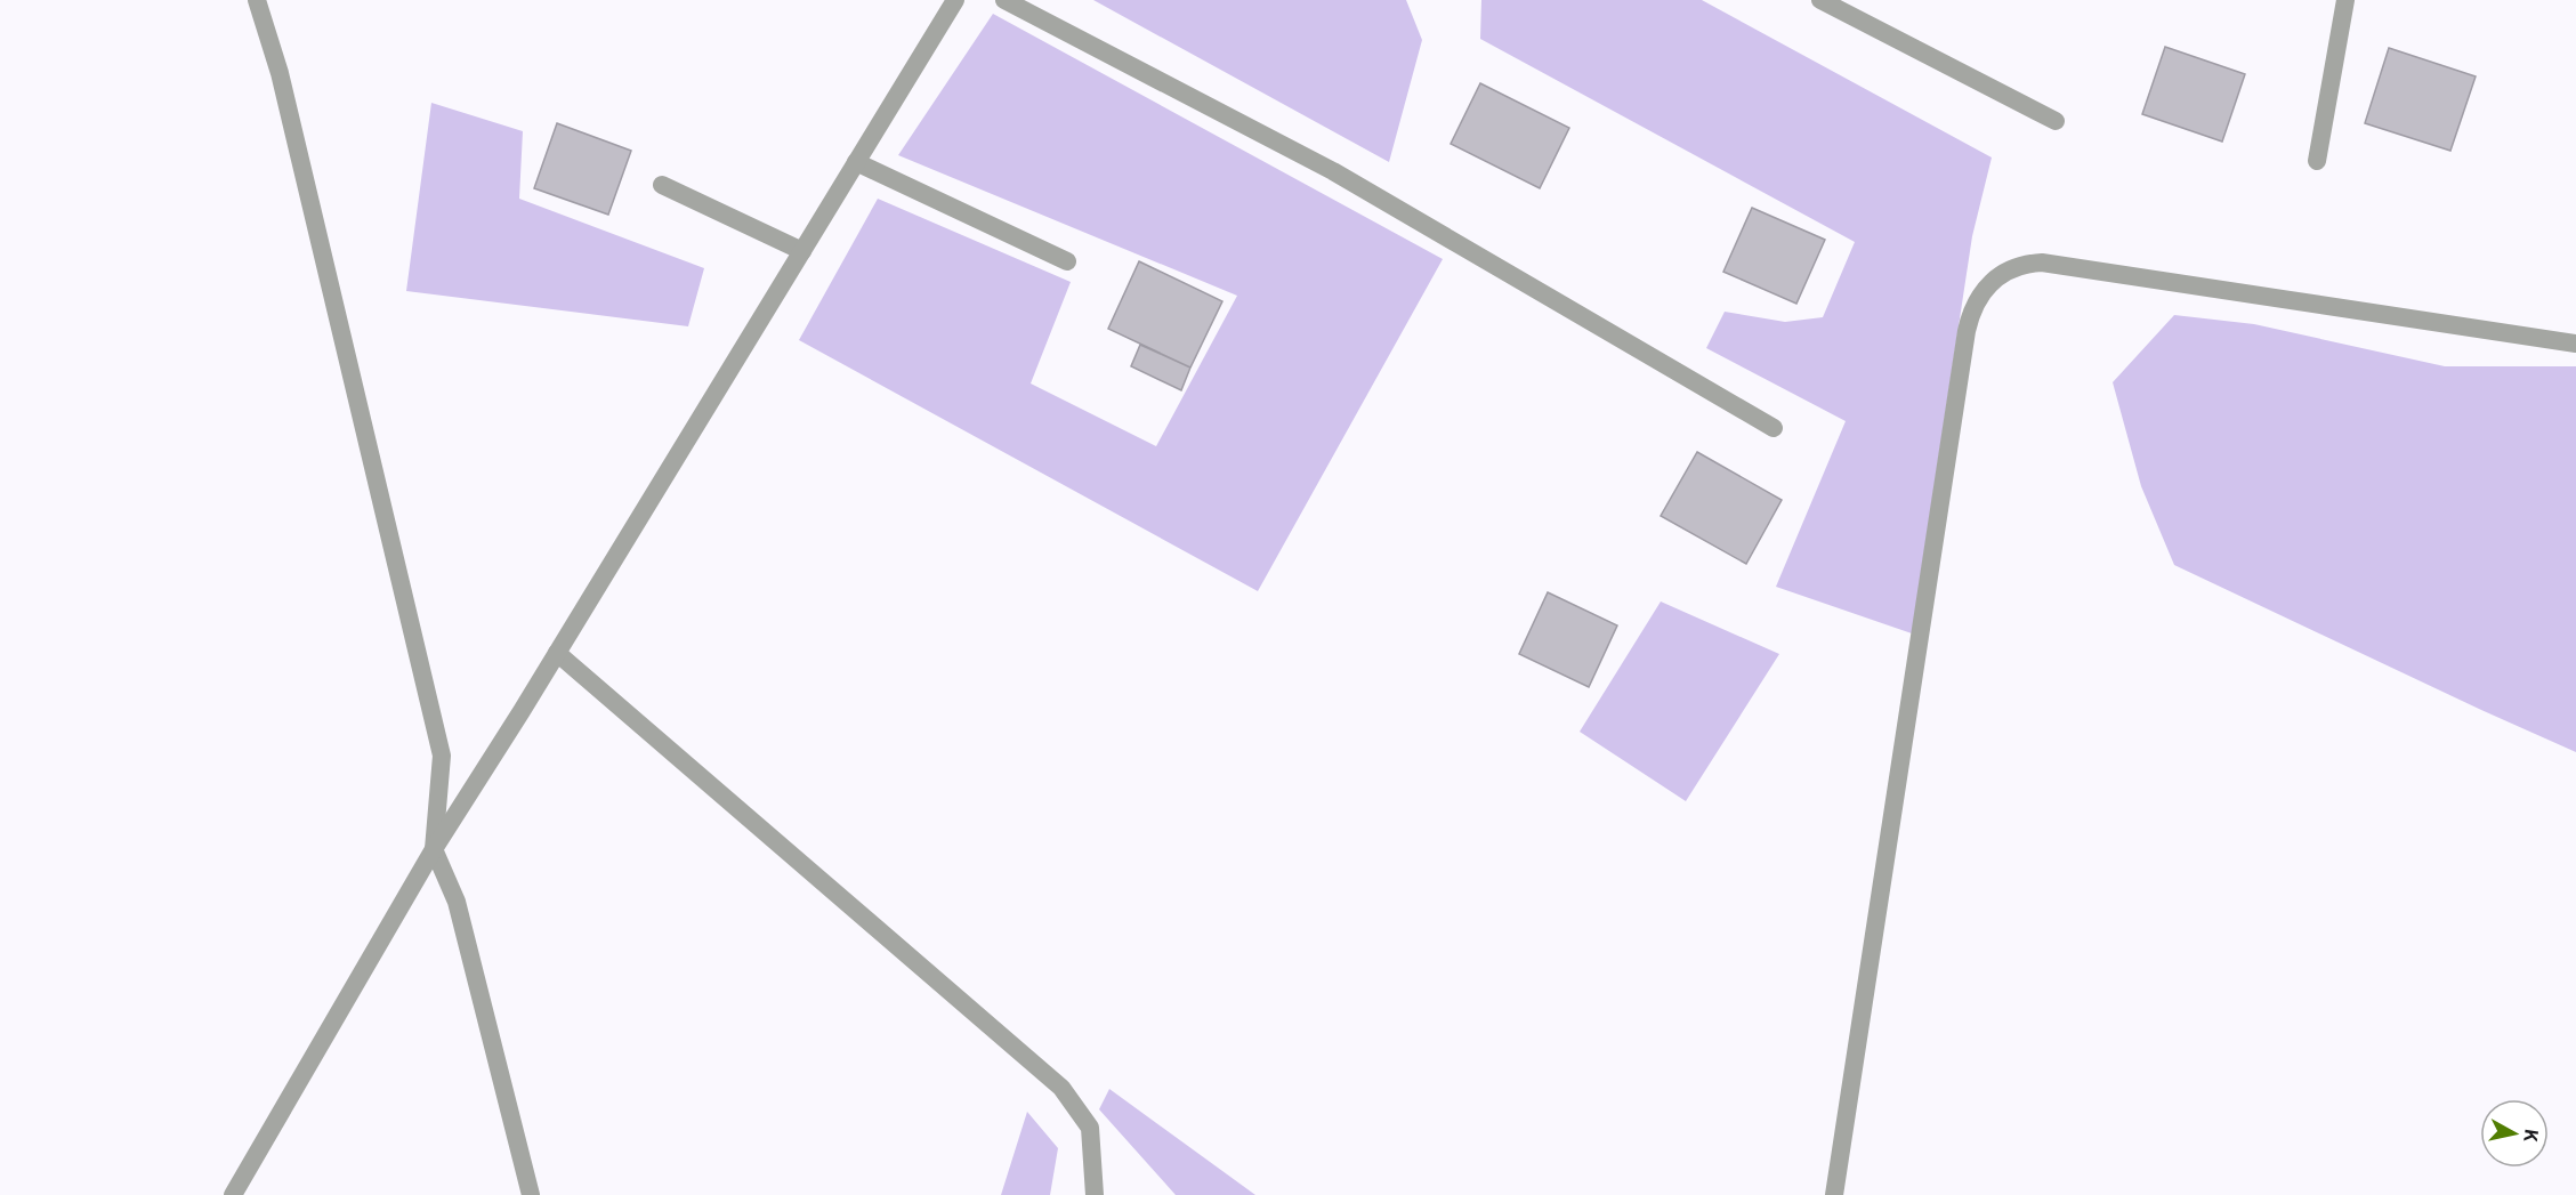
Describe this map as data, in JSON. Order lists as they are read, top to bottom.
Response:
{
  "north": "right"
}
